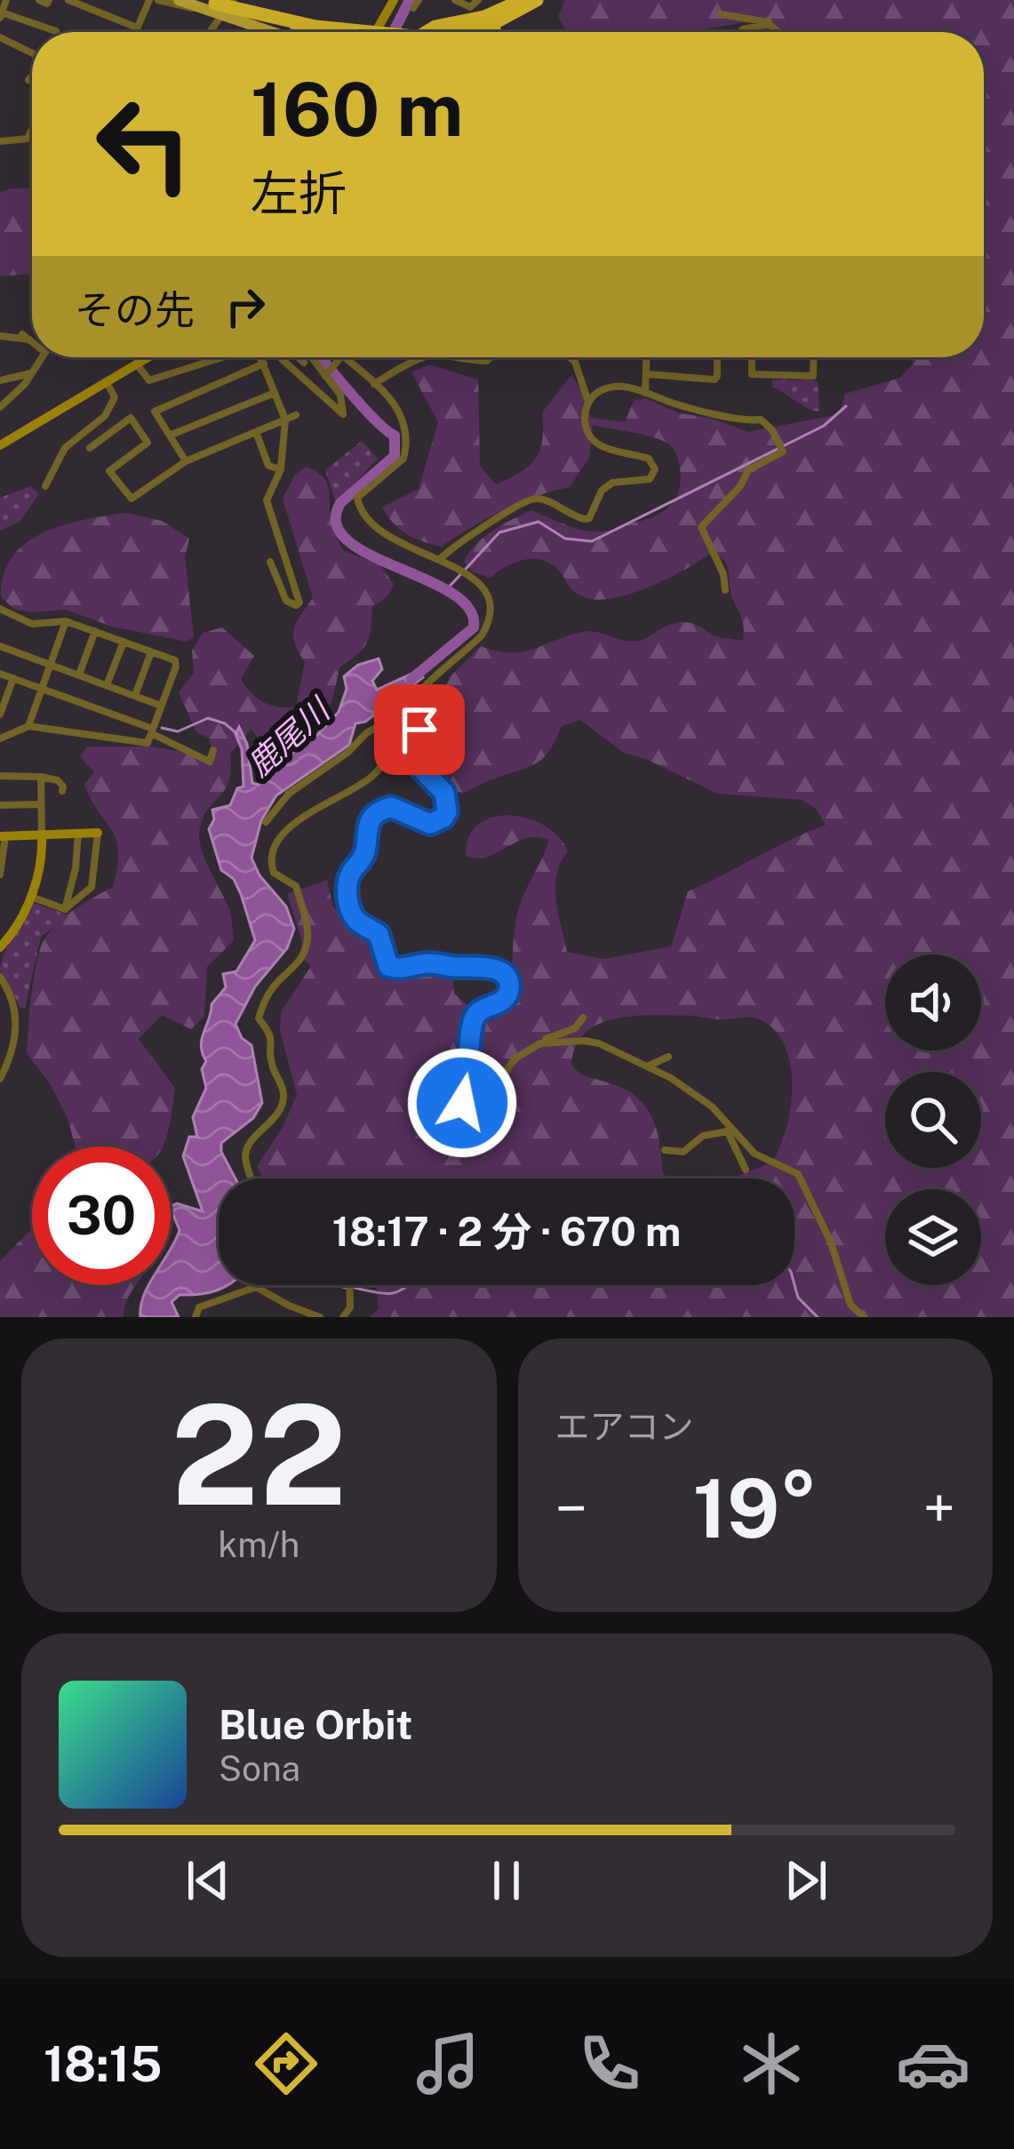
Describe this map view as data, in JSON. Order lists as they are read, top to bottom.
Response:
{
  "water": ["鹿尾川"],
  "page": {
    "turn": ["160 m", "左折"],
    "then": "その先",
    "limit": "30",
    "trip": "18:17 · 2 分 · 670 m",
    "tile": [
      ["22", "km/h"],
      "エアコン"
    ],
    "heat": ["−", "19°", "+"],
    "song": ["Blue Orbit", "Sona"],
    "tabs": "18:15"
  }
}
